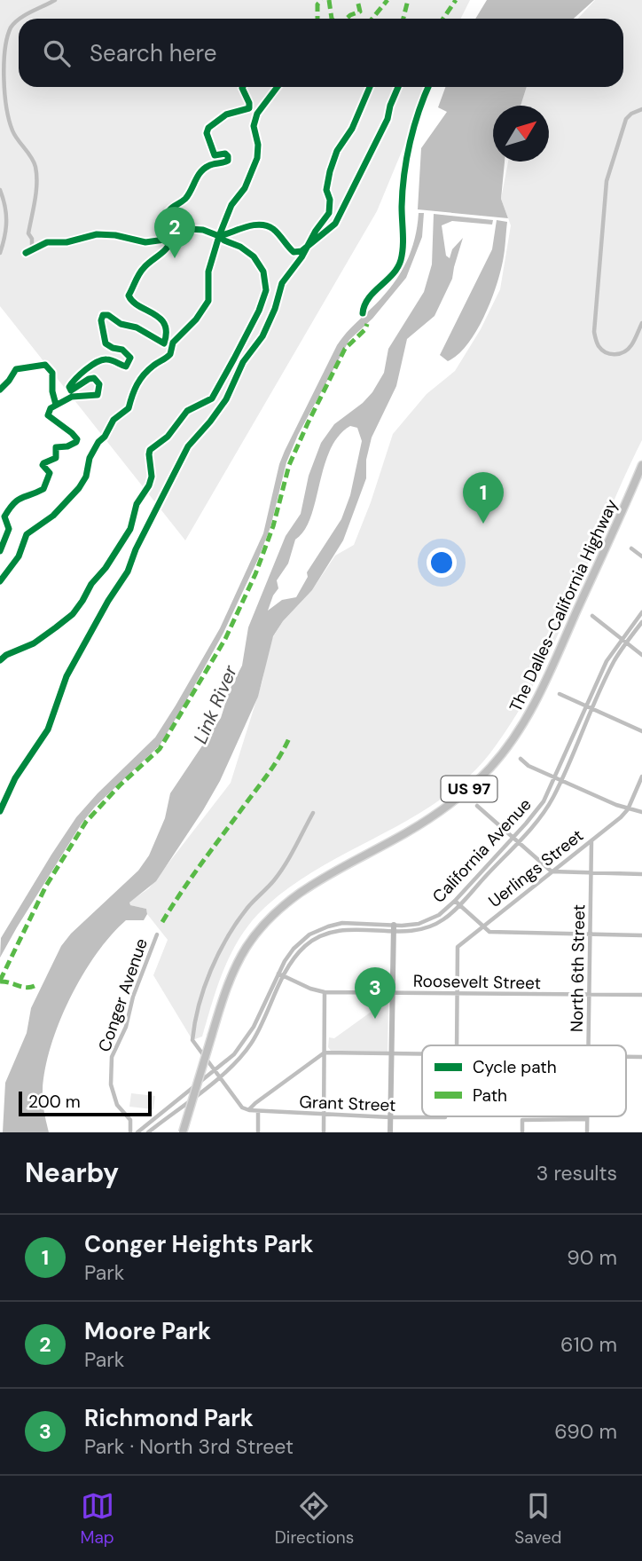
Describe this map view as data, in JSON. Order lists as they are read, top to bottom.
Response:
{
  "streets": {
    "highway": ["The Dalles-California Highway", "US 97"],
    "street": [
      "California Avenue",
      "Uerlings Street",
      "North 6th Street",
      "Roosevelt Street",
      "Conger Avenue",
      "Grant Street"
    ]
  },
  "crossings": [
    ["California Avenue", "Roosevelt Street"],
    ["Uerlings Street", "North 6th Street"],
    ["Uerlings Street", "Roosevelt Street"],
    ["North 6th Street", "Roosevelt Street"]
  ],
  "water": ["Link River"],
  "legend": ["Cycle path", "Path"],
  "scale_bar": "200 m",
  "north": "top right",
  "page": {
    "search": "Search here",
    "pins": ["2", "1", "3"],
    "scale": "200 m",
    "heading": ["Nearby", "3 results"],
    "list": [
      {
        "mark": "1",
        "name": "Conger Heights Park",
        "note": "Park",
        "value": "90 m"
      },
      {
        "mark": "2",
        "name": "Moore Park",
        "note": "Park",
        "value": "610 m"
      },
      {
        "mark": "3",
        "name": "Richmond Park",
        "note": "Park · North 3rd Street",
        "value": "690 m"
      }
    ],
    "nav": ["Map", "Directions", "Saved"]
  }
}
